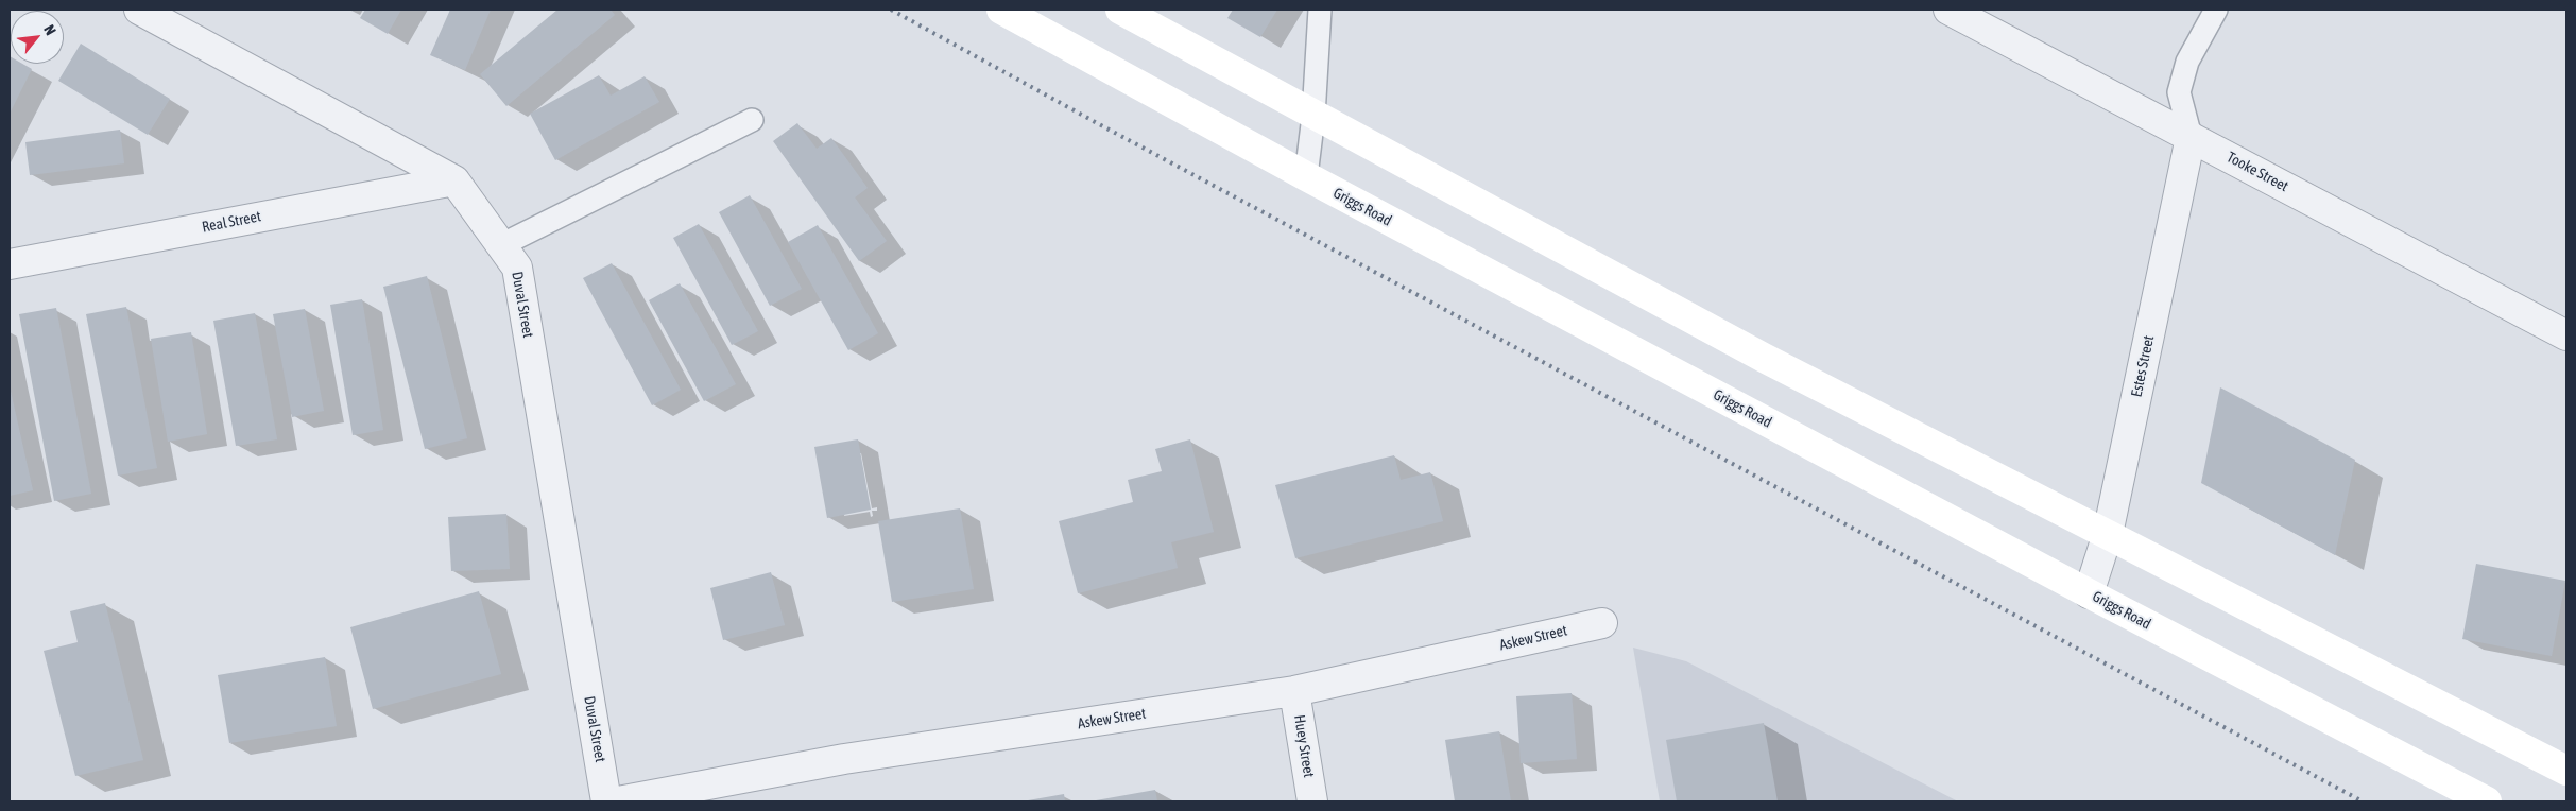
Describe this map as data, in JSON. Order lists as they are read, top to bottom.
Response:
{
  "streets": {
    "main road": ["Griggs Road"],
    "street": [
      "Tooke Street",
      "Real Street",
      "Duval Street",
      "Estes Street",
      "Askew Street",
      "Huey Street"
    ]
  },
  "crossings": [
    ["Tooke Street", "Estes Street"],
    ["Griggs Road", "Estes Street"],
    ["Real Street", "Duval Street"],
    ["Askew Street", "Huey Street"]
  ],
  "north": "top right"
}
